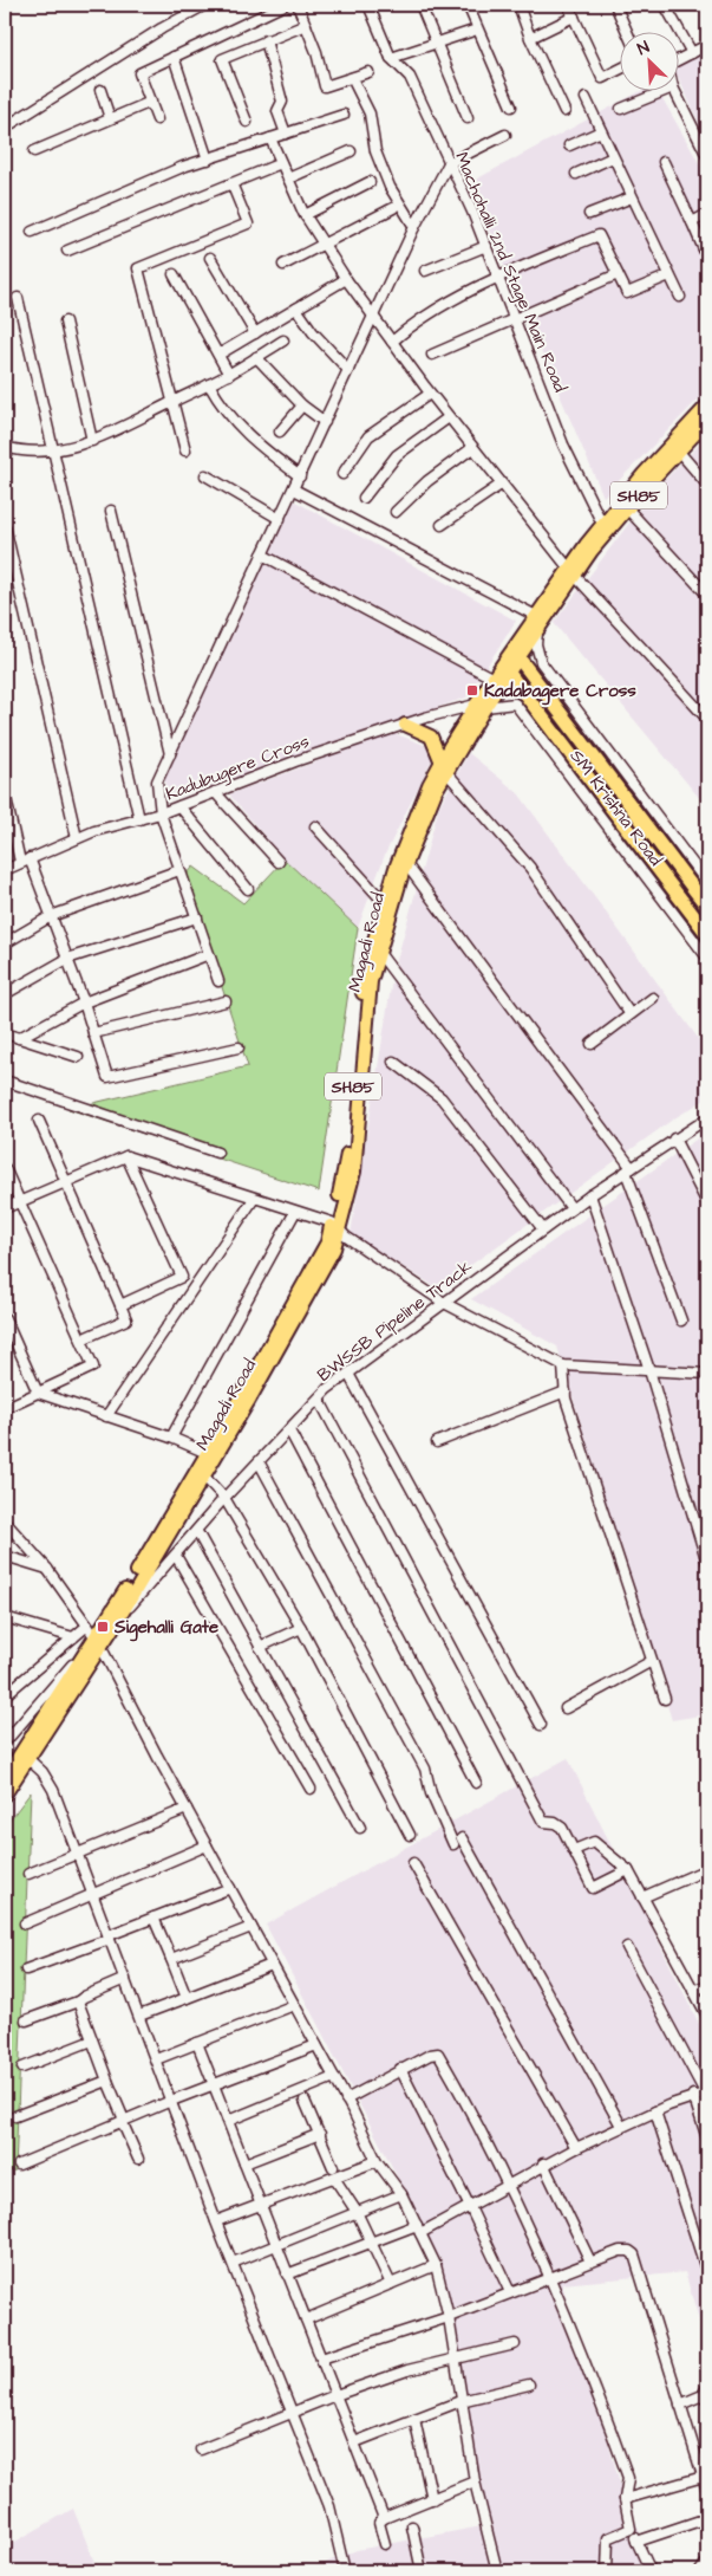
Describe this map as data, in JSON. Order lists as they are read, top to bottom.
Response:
{
  "streets": {
    "highway": ["SM Krishna Road"],
    "main road": ["SH85", "Magadi Road"],
    "street": ["Machohalli 2nd Stage Main Road", "Kadubugere Cross", "BWSSB Pipeline Track"]
  },
  "crossings": [
    ["Machohalli 2nd Stage Main Road", "Magadi Road"],
    ["Kadubugere Cross", "SM Krishna Road"],
    ["Kadubugere Cross", "Magadi Road"],
    ["SM Krishna Road", "Magadi Road"],
    ["Magadi Road", "BWSSB Pipeline Track"]
  ],
  "places": {
    "transit": ["Kadabagere Cross", "Sigehalli Gate"]
  },
  "north": "top left"
}
